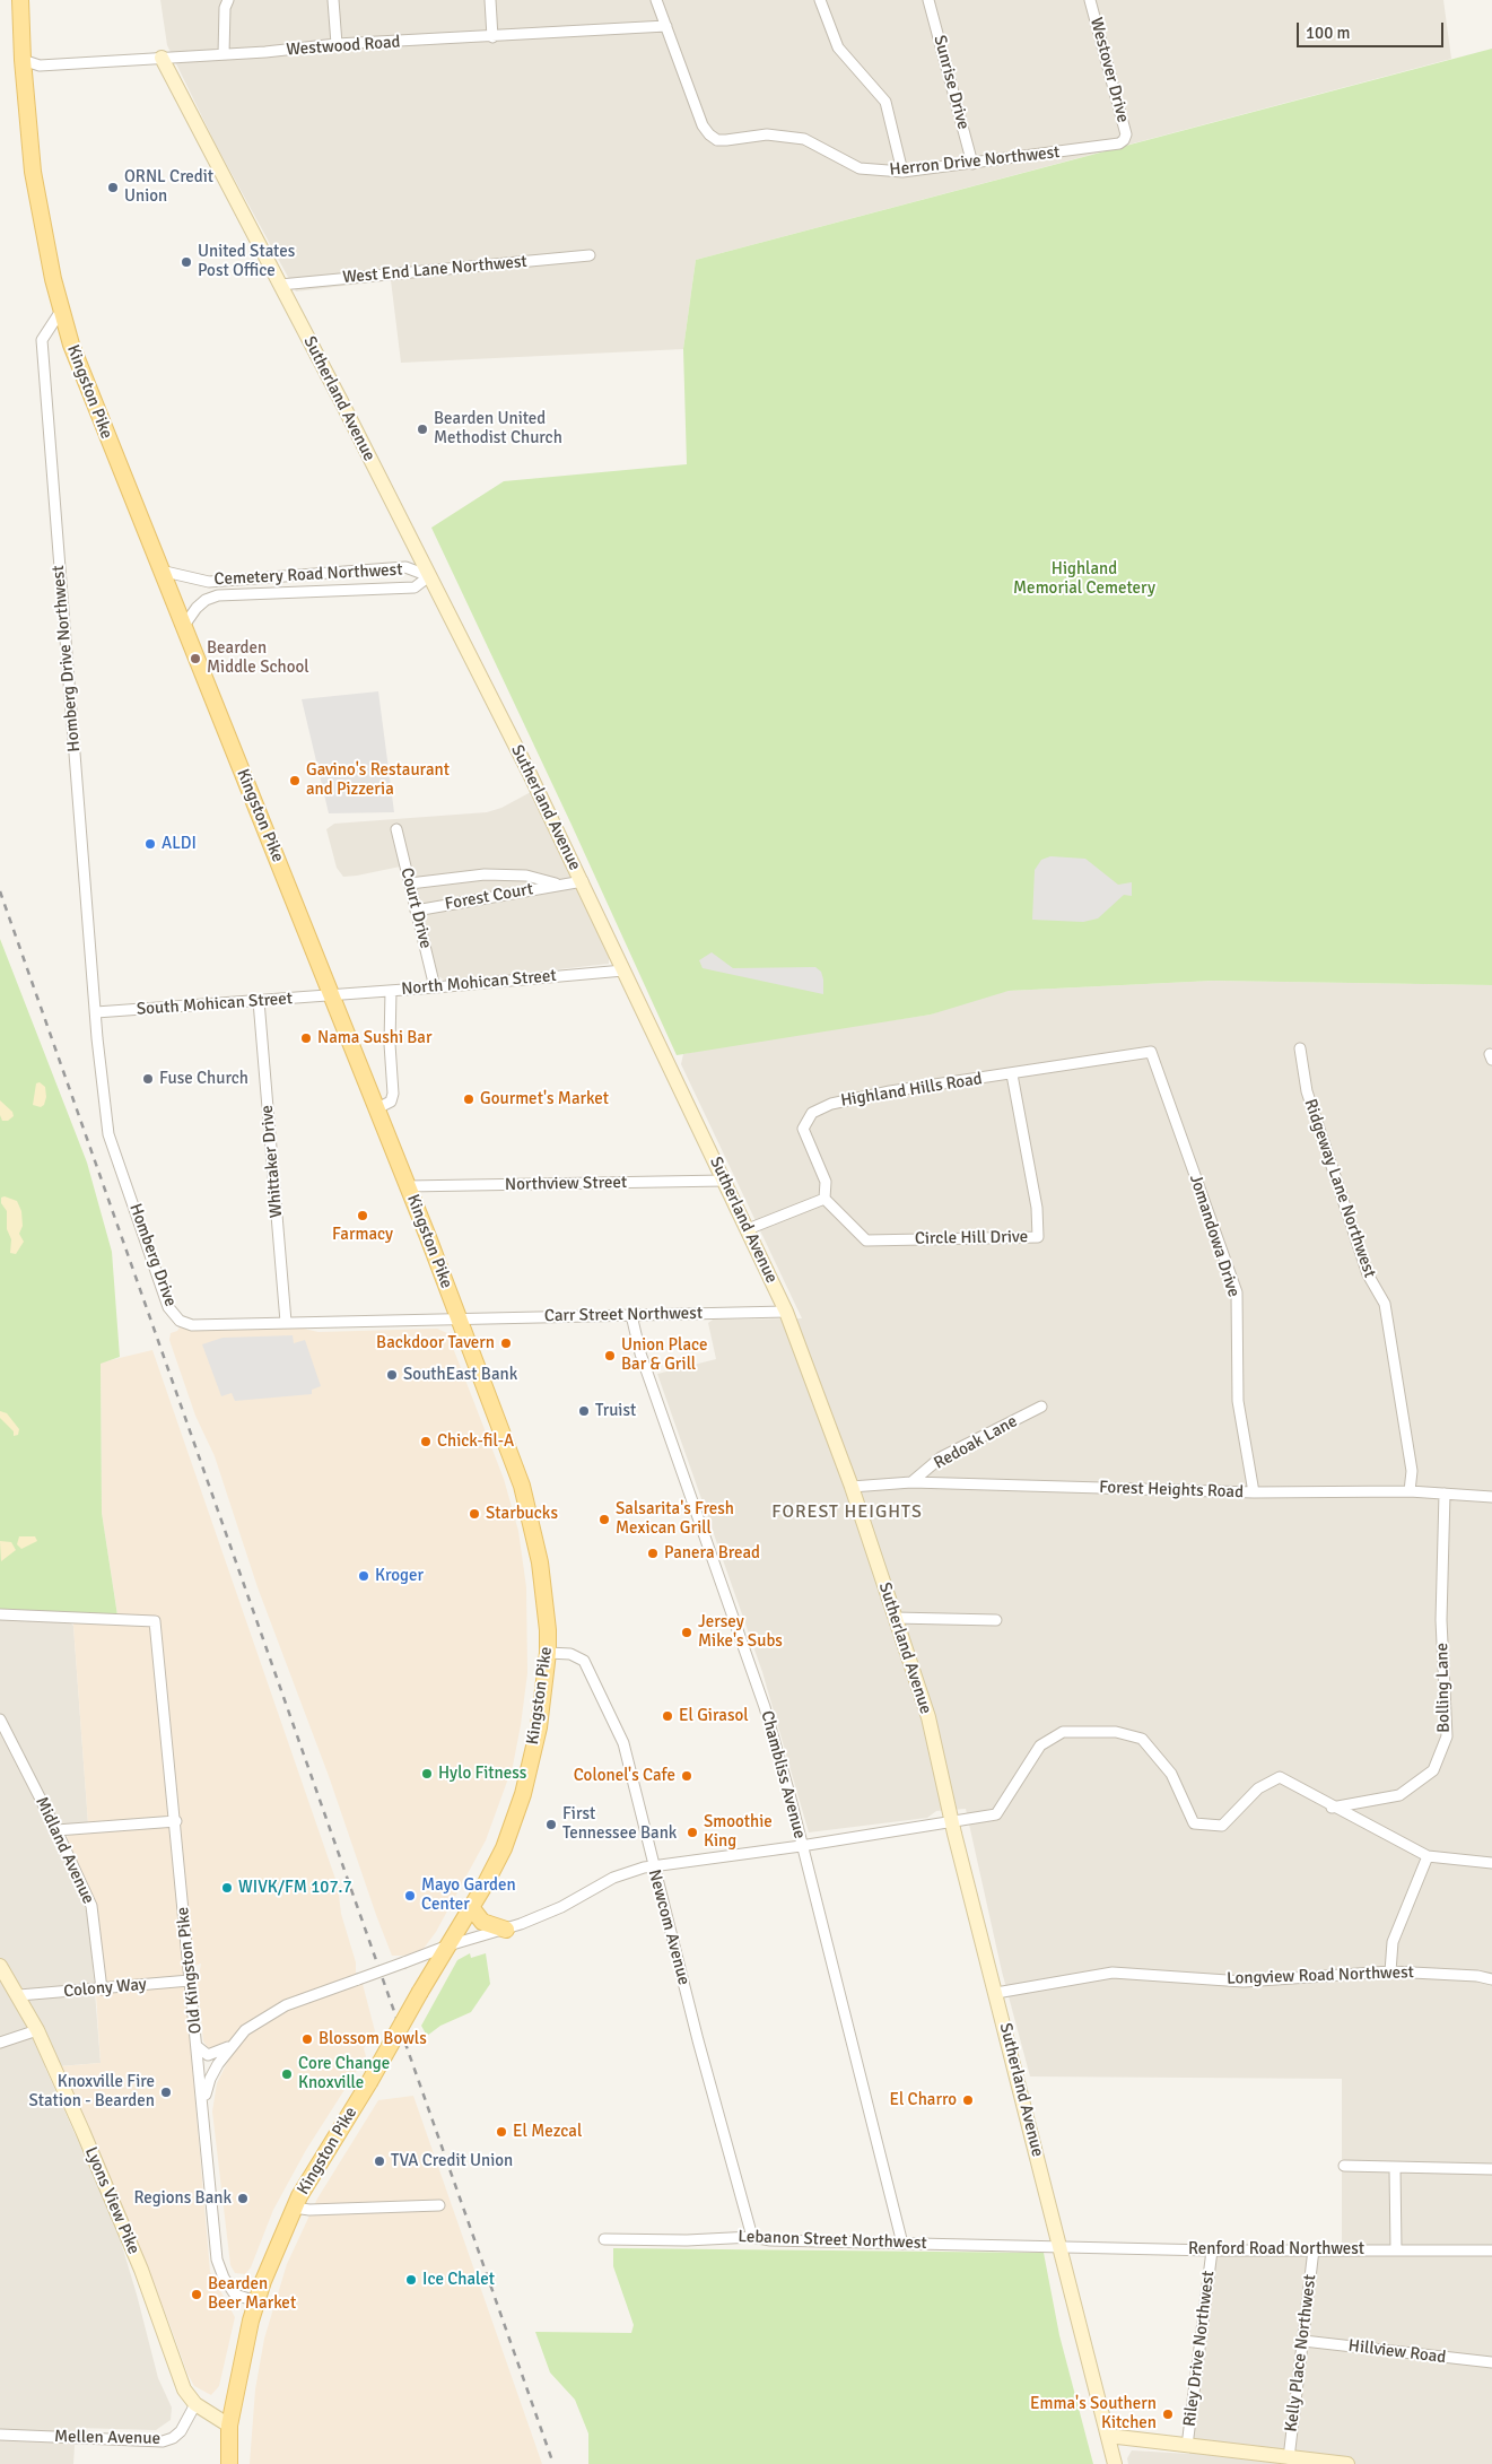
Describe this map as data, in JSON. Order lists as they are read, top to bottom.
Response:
{
  "streets": {
    "main road": ["Kingston Pike"],
    "street": [
      "Westwood Road",
      "Westover Drive",
      "Sunrise Drive",
      "Herron Drive Northwest",
      "West End Lane Northwest",
      "Sutherland Avenue",
      "Cemetery Road Northwest",
      "Homberg Drive Northwest",
      "Forest Court",
      "Court Drive",
      "North Mohican Street",
      "South Mohican Street",
      "Highland Hills Road",
      "Whittaker Drive",
      "Northview Street",
      "Ridgeway Lane Northwest",
      "Jomandowa Drive",
      "Circle Hill Drive",
      "Homberg Drive",
      "Carr Street Northwest",
      "Redoak Lane",
      "Forest Heights Road",
      "Bolling Lane",
      "Chambliss Avenue",
      "Midland Avenue",
      "Newcom Avenue",
      "Old Kingston Pike",
      "Longview Road Northwest",
      "Colony Way",
      "Lyons View Pike",
      "Lebanon Street Northwest",
      "Renford Road Northwest",
      "Riley Drive Northwest",
      "Hillview Road",
      "Kelly Place Northwest",
      "Mellen Avenue"
    ]
  },
  "crossings": [
    ["Westwood Road", "Herron Drive Northwest"],
    ["Westwood Road", "Kingston Pike"],
    ["Westwood Road", "Sutherland Avenue"],
    ["Westover Drive", "Herron Drive Northwest"],
    ["Sunrise Drive", "Herron Drive Northwest"],
    ["West End Lane Northwest", "Sutherland Avenue"],
    ["Kingston Pike", "Cemetery Road Northwest"],
    ["Kingston Pike", "Homberg Drive Northwest"],
    ["Kingston Pike", "North Mohican Street"],
    ["Kingston Pike", "South Mohican Street"],
    ["Kingston Pike", "Northview Street"],
    ["Kingston Pike", "Homberg Drive"],
    ["Kingston Pike", "Carr Street Northwest"],
    ["Kingston Pike", "Newcom Avenue"],
    ["Kingston Pike", "Old Kingston Pike"],
    ["Kingston Pike", "Lyons View Pike"],
    ["Sutherland Avenue", "Cemetery Road Northwest"],
    ["Sutherland Avenue", "Forest Court"],
    ["Sutherland Avenue", "North Mohican Street"],
    ["Sutherland Avenue", "Northview Street"],
    ["Sutherland Avenue", "Carr Street Northwest"],
    ["Sutherland Avenue", "Forest Heights Road"],
    ["Sutherland Avenue", "Longview Road Northwest"],
    ["Sutherland Avenue", "Lebanon Street Northwest"],
    ["Sutherland Avenue", "Renford Road Northwest"],
    ["Homberg Drive Northwest", "South Mohican Street"],
    ["Homberg Drive Northwest", "Homberg Drive"],
    ["Forest Court", "Court Drive"],
    ["Court Drive", "North Mohican Street"],
    ["North Mohican Street", "South Mohican Street"],
    ["South Mohican Street", "Whittaker Drive"],
    ["South Mohican Street", "Homberg Drive"],
    ["Highland Hills Road", "Jomandowa Drive"],
    ["Highland Hills Road", "Circle Hill Drive"],
    ["Whittaker Drive", "Homberg Drive"],
    ["Ridgeway Lane Northwest", "Forest Heights Road"],
    ["Jomandowa Drive", "Forest Heights Road"],
    ["Homberg Drive", "Carr Street Northwest"],
    ["Carr Street Northwest", "Chambliss Avenue"],
    ["Redoak Lane", "Forest Heights Road"],
    ["Forest Heights Road", "Bolling Lane"],
    ["Chambliss Avenue", "Lebanon Street Northwest"],
    ["Midland Avenue", "Colony Way"],
    ["Newcom Avenue", "Lebanon Street Northwest"],
    ["Old Kingston Pike", "Colony Way"],
    ["Colony Way", "Lyons View Pike"],
    ["Lyons View Pike", "Mellen Avenue"],
    ["Lebanon Street Northwest", "Renford Road Northwest"],
    ["Renford Road Northwest", "Riley Drive Northwest"],
    ["Renford Road Northwest", "Kelly Place Northwest"],
    ["Hillview Road", "Kelly Place Northwest"]
  ],
  "districts": ["FOREST HEIGHTS"],
  "parks": ["Highland Memorial Cemetery"],
  "places": [
    "ORNL Credit Union",
    "United States Post Office",
    "Bearden United Methodist Church",
    "Bearden Middle School",
    "Gavino's Restaurant and Pizzeria",
    "ALDI",
    "Nama Sushi Bar",
    "Fuse Church",
    "Gourmet's Market",
    "Farmacy",
    "Backdoor Tavern",
    "Union Place Bar & Grill",
    "SouthEast Bank",
    "Truist",
    "Chick-fil-A",
    "Starbucks",
    "Salsarita's Fresh Mexican Grill",
    "Panera Bread",
    "Kroger",
    "Jersey Mike's Subs",
    "El Girasol",
    "Hylo Fitness",
    "Colonel's Cafe",
    "First Tennessee Bank",
    "Smoothie King",
    "WIVK/FM 107.7",
    "Mayo Garden Center",
    "Blossom Bowls",
    "Core Change Knoxville",
    "Knoxville Fire Station - Bearden",
    "El Charro",
    "El Mezcal",
    "TVA Credit Union",
    "Regions Bank",
    "Ice Chalet",
    "Bearden Beer Market",
    "Emma's Southern Kitchen"
  ],
  "scale_bar": "100 m"
}
